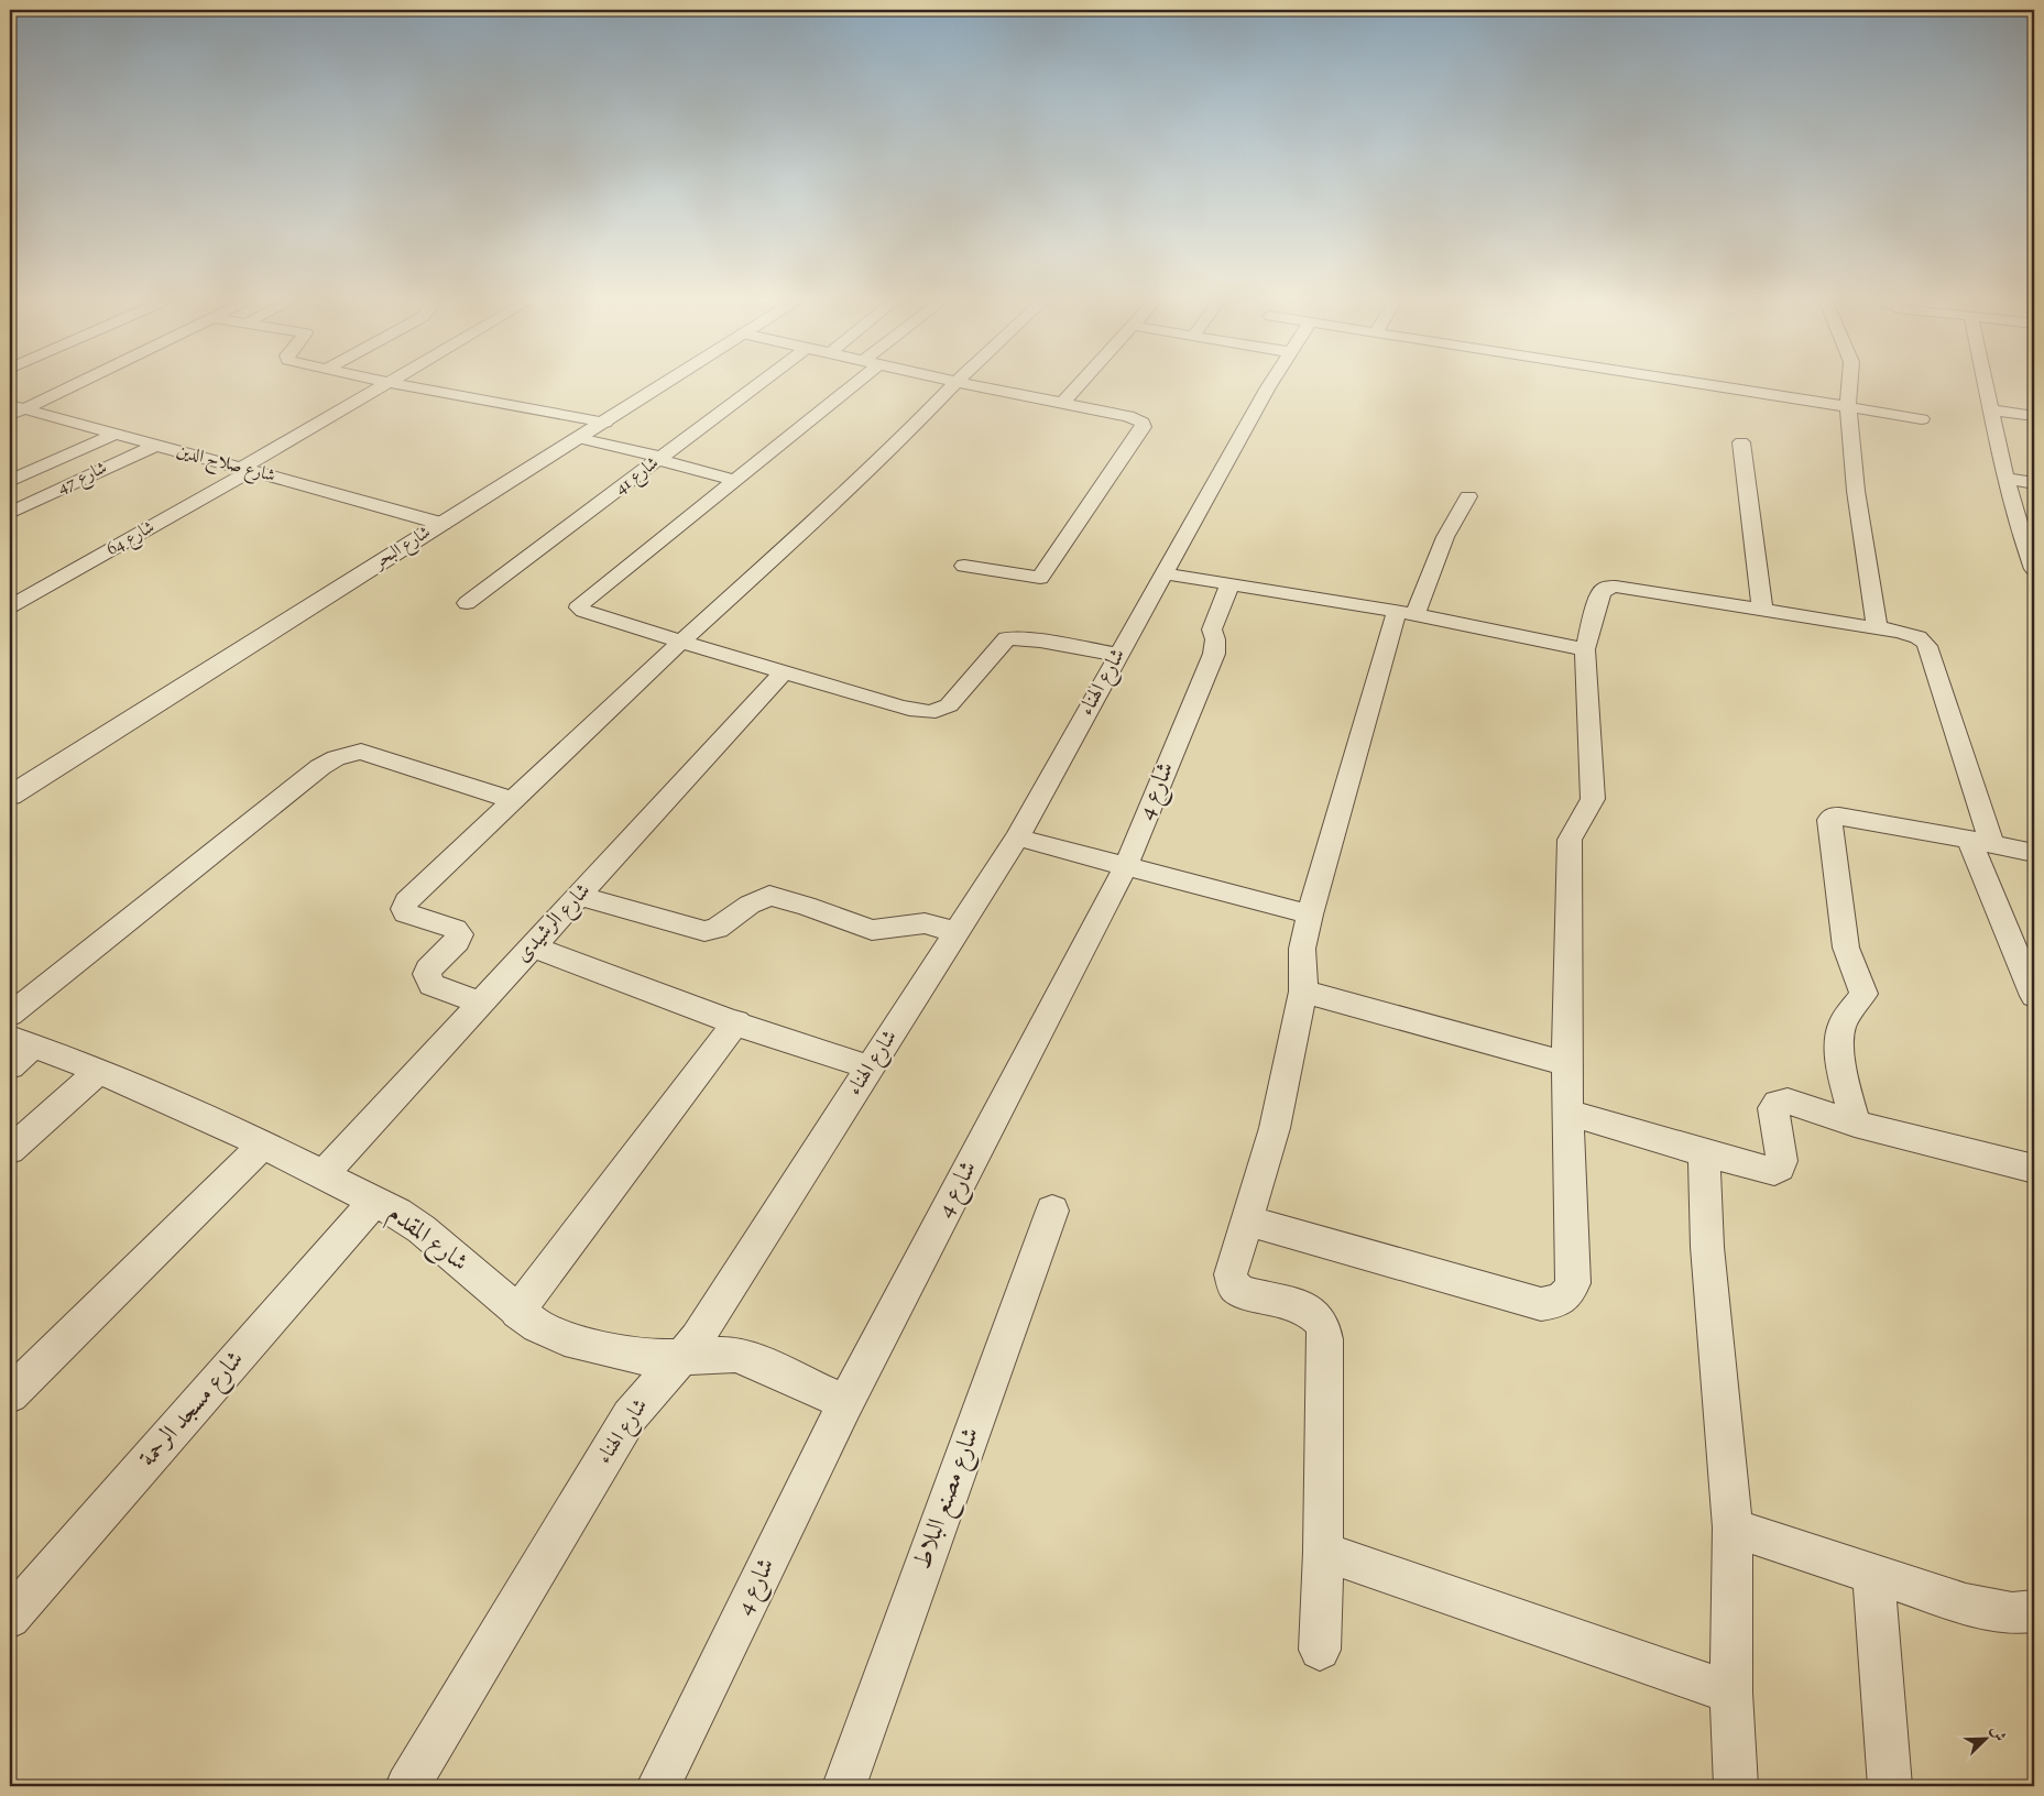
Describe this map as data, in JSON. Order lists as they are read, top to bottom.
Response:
{
  "streets": {
    "street": [
      "شارع صلاح الدين",
      "شارع 41",
      "شارع 47",
      "شارع 64",
      "شارع البحر",
      "شارع الهناء",
      "شارع 4",
      "شارع الرشيدى",
      "شارع المقدم",
      "شارع مسجد الرحمة",
      "شارع مصنع البلاط"
    ]
  },
  "crossings": [
    ["شارع صلاح الدين", "شارع 47"],
    ["شارع صلاح الدين", "شارع 64"],
    ["شارع صلاح الدين", "شارع البحر"],
    ["شارع الهناء", "شارع المقدم"],
    ["شارع 4", "شارع المقدم"],
    ["شارع الرشيدى", "شارع المقدم"],
    ["شارع المقدم", "شارع مسجد الرحمة"]
  ],
  "north": "top right"
}
